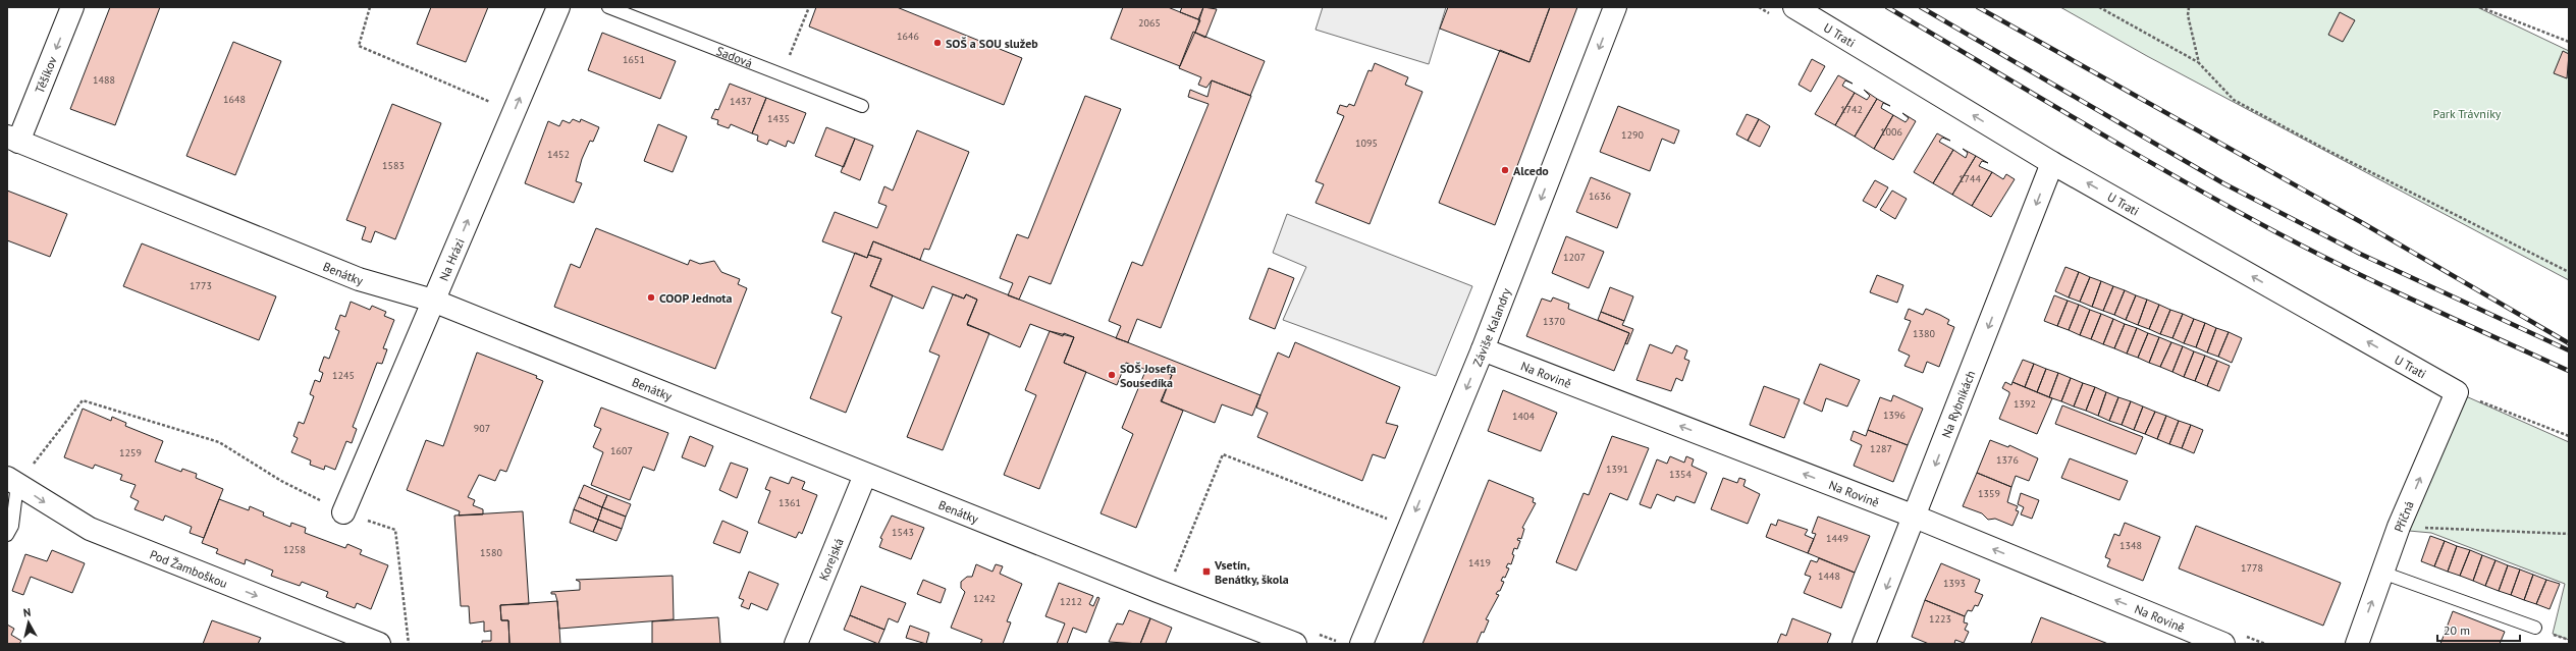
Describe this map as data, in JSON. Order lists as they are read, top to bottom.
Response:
{
  "streets": {
    "street": [
      "U Trati",
      "Těšíkov",
      "Na Hrázi",
      "Benátky",
      "Záviše Kalandry",
      "Na Rovině",
      "Na Rybníkách",
      "Příčná",
      "Korejská",
      "Pod Žamboškou"
    ],
    "lane": ["Sadová"]
  },
  "crossings": [
    ["U Trati", "Na Rybníkách"],
    ["U Trati", "Příčná"],
    ["Těšíkov", "Benátky"],
    ["Na Hrázi", "Benátky"],
    ["Benátky", "Korejská"],
    ["Záviše Kalandry", "Na Rovině"],
    ["Na Rovině", "Na Rybníkách"]
  ],
  "one_way": [
    "U Trati",
    "Těšíkov",
    "Na Hrázi",
    "Záviše Kalandry",
    "Na Rovině",
    "Na Rybníkách",
    "Příčná",
    "Pod Žamboškou"
  ],
  "parks": ["Park Trávníky"],
  "places": {
    "other": [
      "SOŠ a SOU služeb",
      "Alcedo",
      "COOP Jednota",
      "SOŠ Josefa Sousedíka"
    ],
    "transit": ["Vsetín, Benátky, škola"]
  },
  "house_numbers": [
    "2065",
    "1646",
    "1651",
    "1488",
    "1648",
    "1437",
    "1742",
    "1435",
    "1006",
    "1290",
    "1095",
    "1452",
    "1583",
    "1744",
    "1636",
    "1207",
    "1773",
    "1370",
    "1380",
    "1245",
    "1392",
    "1396",
    "1404",
    "907",
    "1287",
    "1607",
    "1259",
    "1376",
    "1391",
    "1354",
    "1359",
    "1361",
    "1543",
    "1449",
    "1348",
    "1258",
    "1580",
    "1419",
    "1778",
    "1448",
    "1393",
    "1242",
    "1212",
    "1223"
  ],
  "scale_bar": "20 m",
  "north": "top"
}
